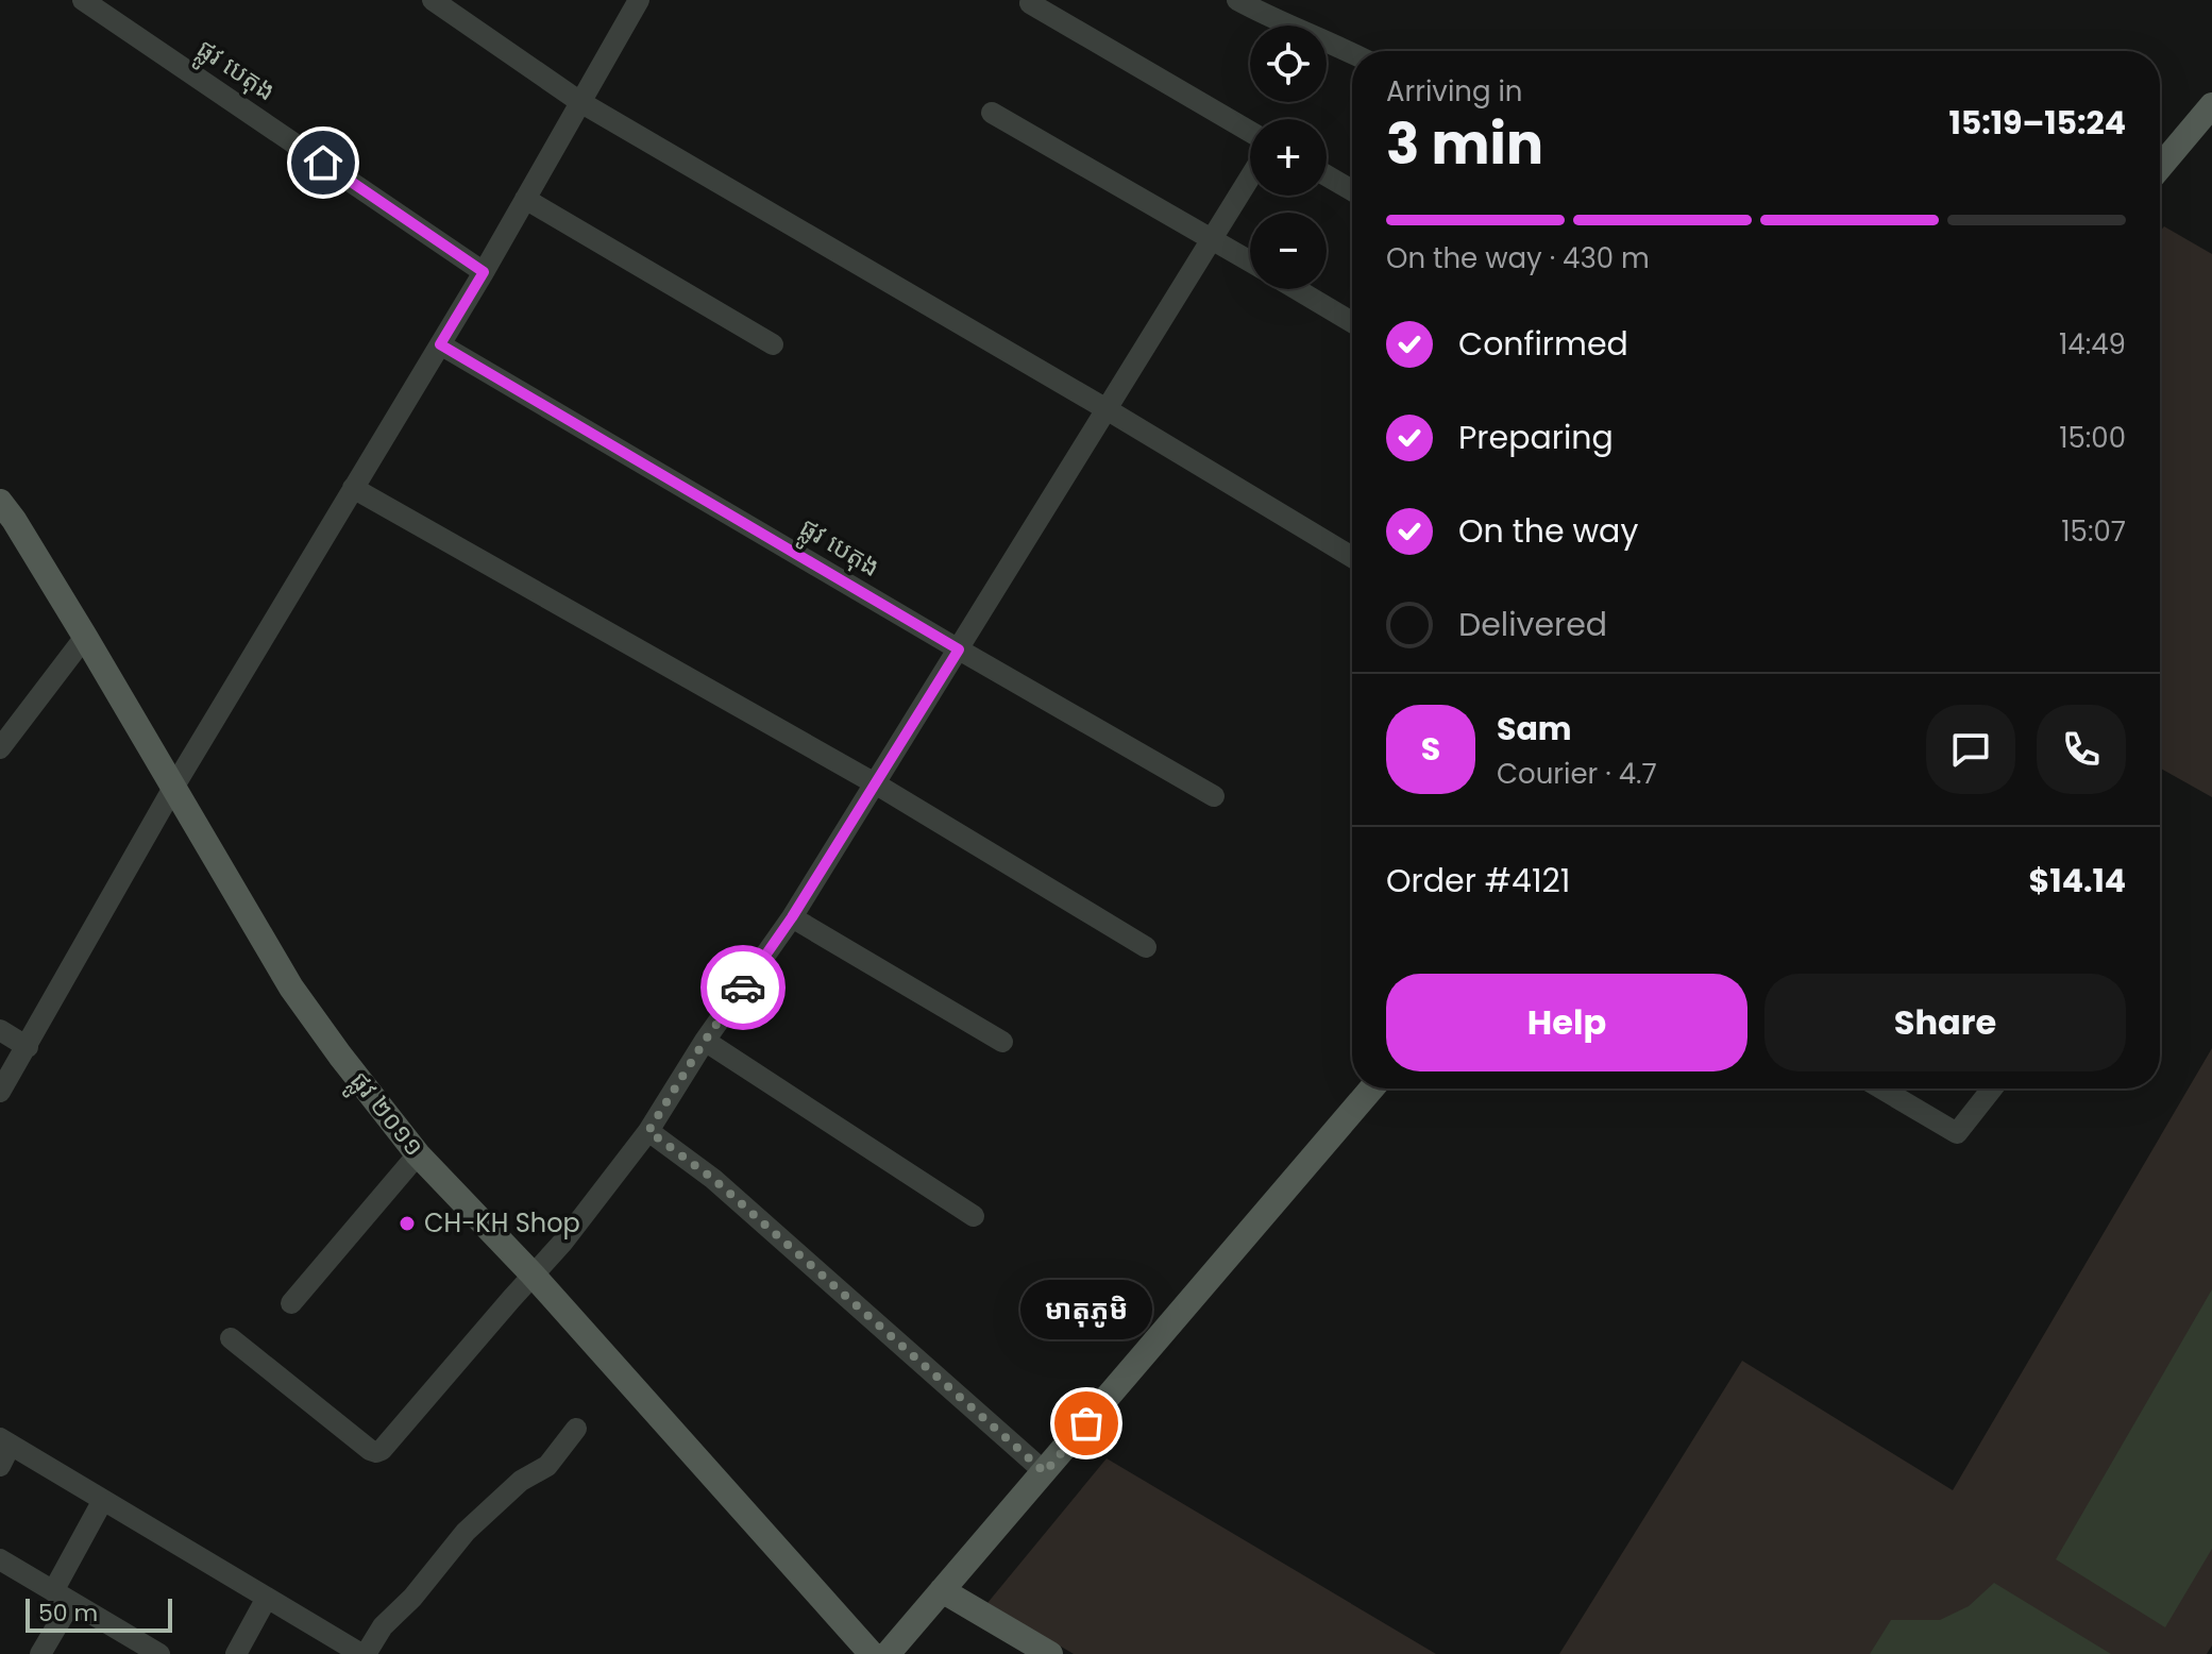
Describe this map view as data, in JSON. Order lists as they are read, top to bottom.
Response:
{
  "streets": {
    "main road": ["ផ្លូវ ២០១១"],
    "street": ["ផ្លូវ បេតុង"]
  },
  "places": ["CH-KH Shop", "មាតុភូមិ"],
  "scale_bar": "50 m",
  "page": {
    "map_buttons": ["+", "−"],
    "heading": ["3 min", "Arriving in", "15:19–15:24"],
    "panel": [
      "Sam",
      "Courier · 4.7",
      "Order #4121",
      "$14.14"
    ],
    "bar": "On the way · 430 m",
    "list": [
      ["Confirmed", "14:49"],
      ["Preparing", "15:00"],
      ["On the way", "15:07"],
      "Delivered"
    ],
    "round": "S",
    "buttons": ["Help", "Share"],
    "bubble": "មាតុភូមិ",
    "scale": "50 m"
  }
}
